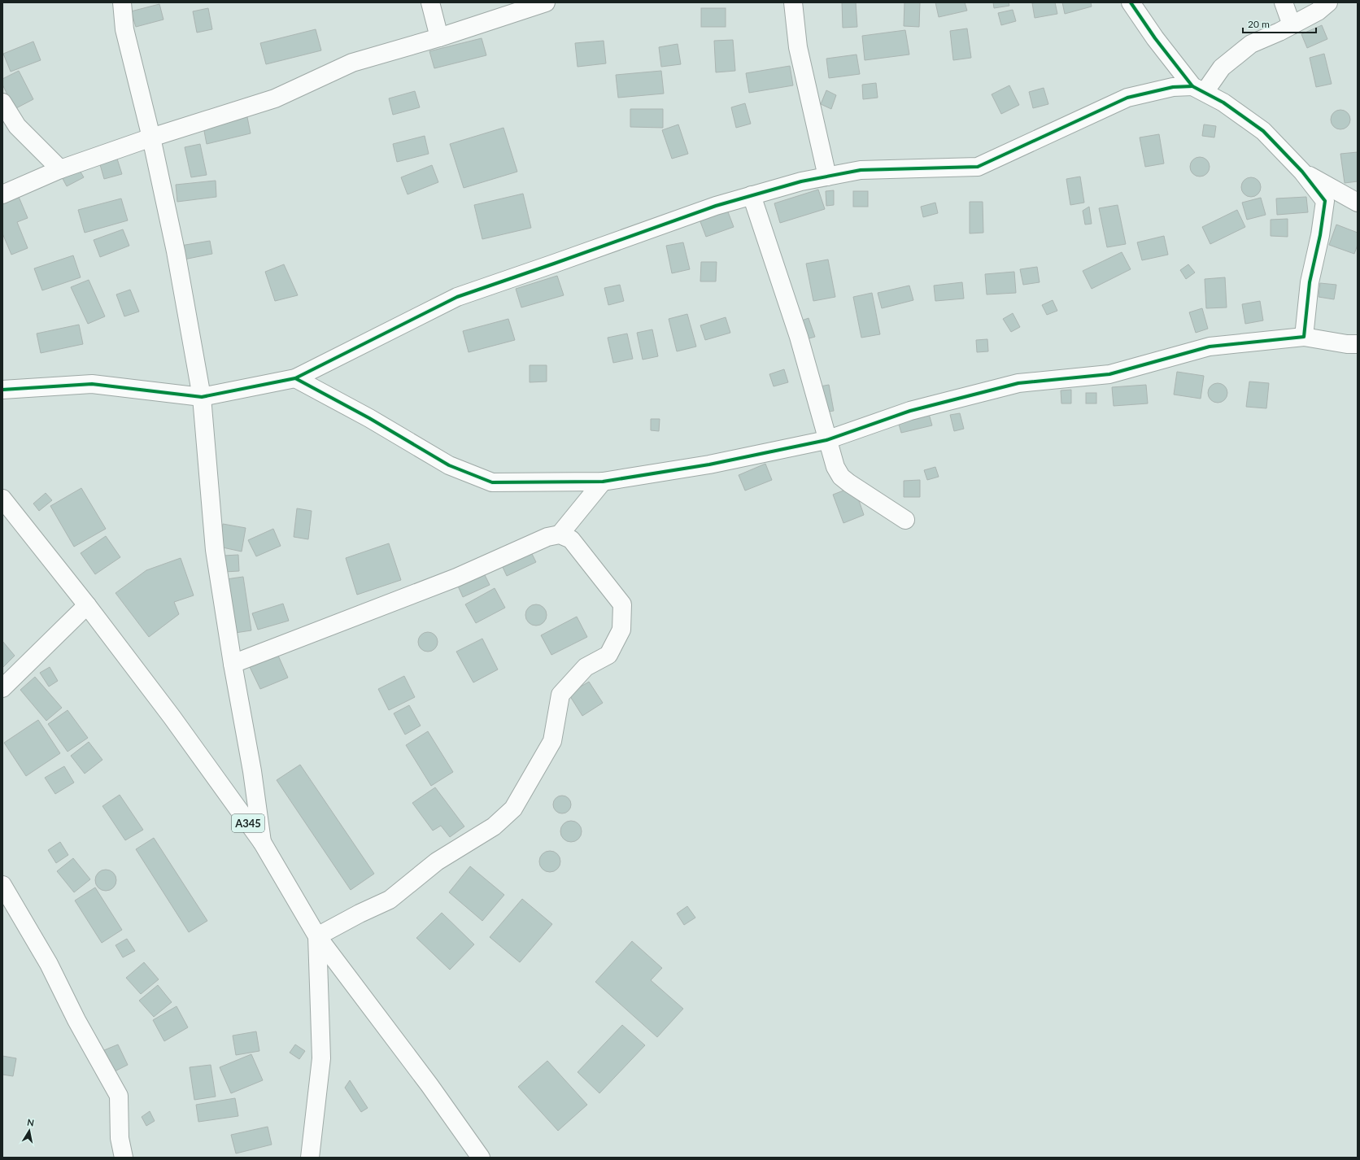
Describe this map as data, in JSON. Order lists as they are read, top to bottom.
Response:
{
  "streets": {
    "main road": ["A345"]
  },
  "scale_bar": "20 m",
  "north": "top"
}
